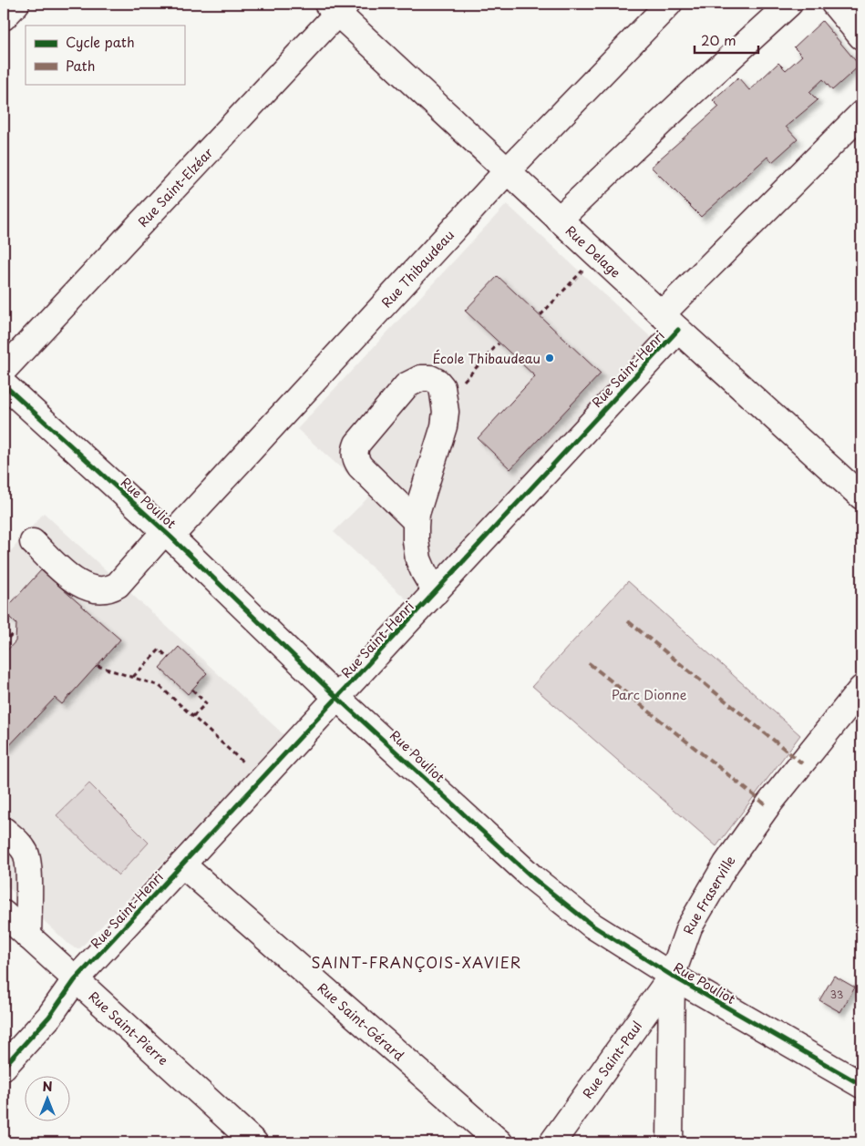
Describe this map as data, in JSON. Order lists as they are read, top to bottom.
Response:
{
  "streets": {
    "street": [
      "Rue Saint-Elzéar",
      "Rue Delage",
      "Rue Thibaudeau",
      "Rue Saint-Henri",
      "Rue Pouliot",
      "Rue Fraserville",
      "Rue Saint-Gérard",
      "Rue Saint-Pierre",
      "Rue Saint-Paul"
    ]
  },
  "crossings": [
    ["Rue Saint-Elzéar", "Rue Delage"],
    ["Rue Delage", "Rue Thibaudeau"],
    ["Rue Delage", "Rue Saint-Henri"],
    ["Rue Thibaudeau", "Rue Pouliot"],
    ["Rue Saint-Henri", "Rue Pouliot"],
    ["Rue Saint-Henri", "Rue Saint-Gérard"],
    ["Rue Saint-Henri", "Rue Saint-Pierre"],
    ["Rue Pouliot", "Rue Fraserville"],
    ["Rue Pouliot", "Rue Saint-Paul"],
    ["Rue Fraserville", "Rue Saint-Paul"]
  ],
  "districts": ["SAINT-FRANÇOIS-XAVIER"],
  "parks": ["Parc Dionne"],
  "places": ["École Thibaudeau"],
  "house_numbers": ["33"],
  "legend": ["Cycle path", "Path"],
  "scale_bar": "20 m",
  "north": "top"
}
